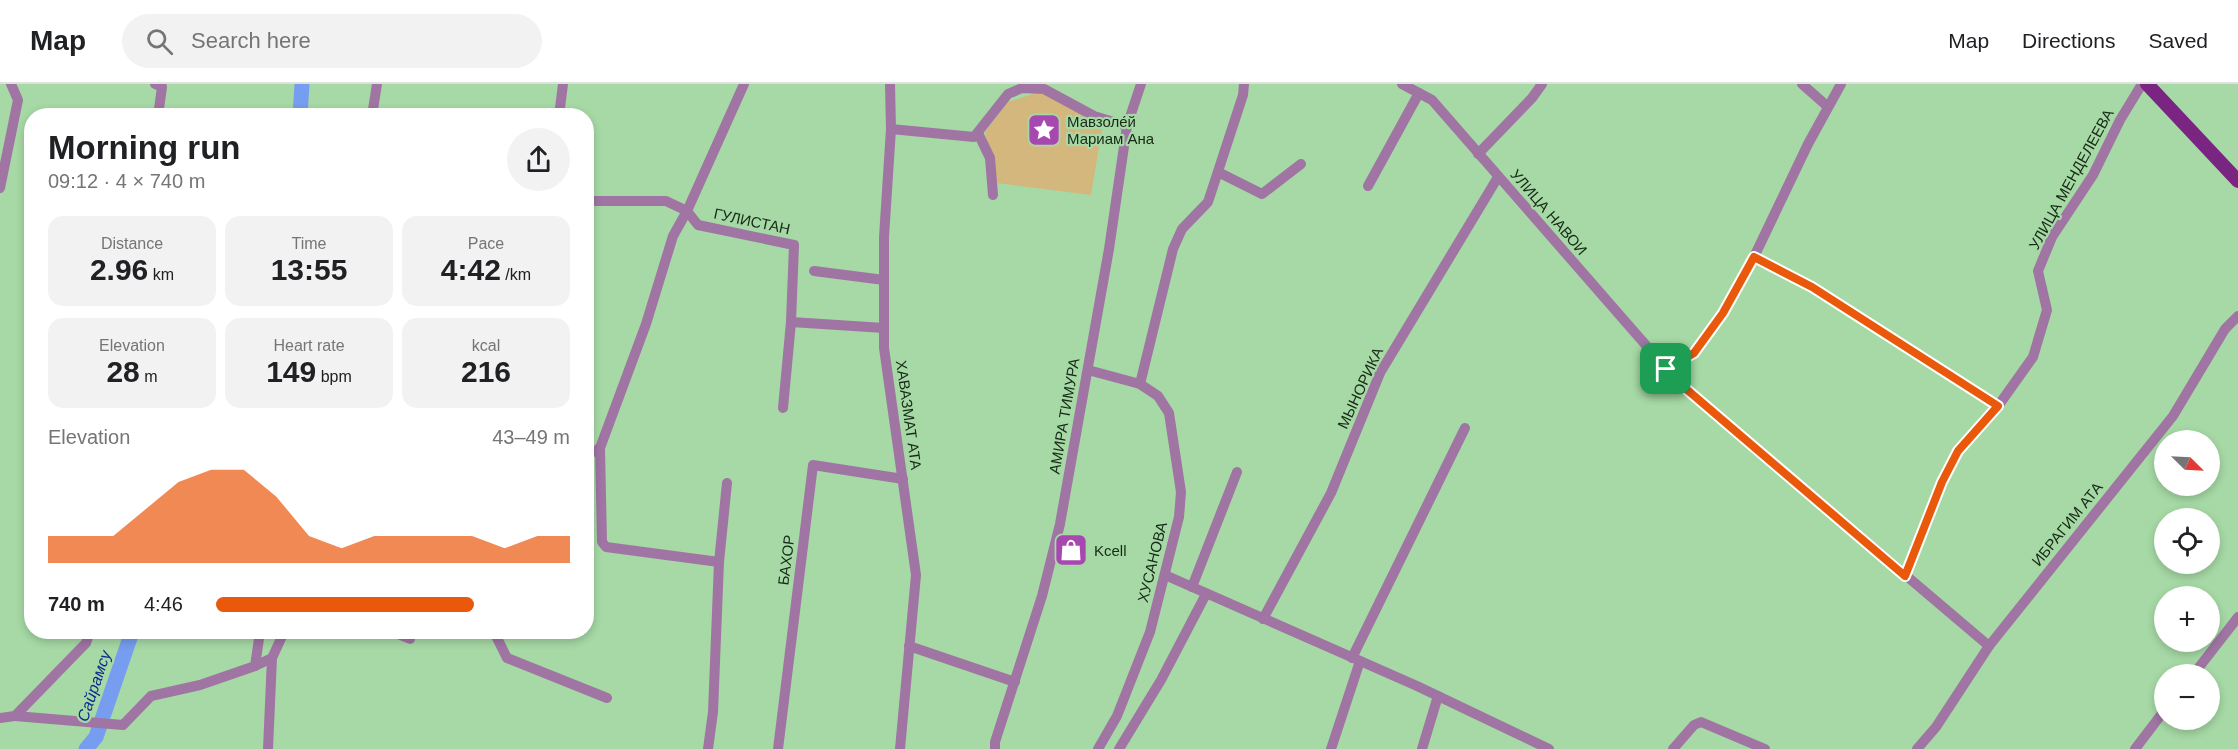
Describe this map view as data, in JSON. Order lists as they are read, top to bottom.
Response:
{
  "streets": {
    "street": [
      "УЛИЦА МЕНДЕЛЕЕВА",
      "УЛИЦА НАВОИ",
      "ГУЛИСТАН",
      "МЫНОРИКА",
      "ХАВАЗМАТ АТА",
      "АМИРА ТИМУРА",
      "ИБРАГИМ АТА",
      "БАХОР",
      "ХУСАНОВА"
    ]
  },
  "crossings": [
    ["УЛИЦА МЕНДЕЛЕЕВА", "УЛИЦА НАВОИ"],
    ["УЛИЦА НАВОИ", "МЫНОРИКА"],
    ["УЛИЦА НАВОИ", "ИБРАГИМ АТА"],
    ["ХАВАЗМАТ АТА", "БАХОР"],
    ["АМИРА ТИМУРА", "ХУСАНОВА"]
  ],
  "water": ["Сайрамсу"],
  "places": {
    "place": ["Мавзоле́й Мариам Ана"],
    "shop": ["Kcell"]
  },
  "north": "bottom right",
  "page": {
    "header": "Map",
    "search": "Search here",
    "nav": ["Map", "Directions", "Saved"],
    "heading": ["Morning run", "09:12 · 4 × 740 m"],
    "stats": [
      ["Distance", "2.96 km"],
      ["Time", "13:55"],
      ["Pace", "4:42 /km"],
      ["Elevation", "28 m"],
      ["Heart rate", "149 bpm"],
      ["kcal", "216"]
    ],
    "chart": ["Elevation", "43–49 m"],
    "map_buttons": ["+", "−"],
    "list": [
      {
        "name": "740 m",
        "note": "4:46"
      }
    ]
  }
}
